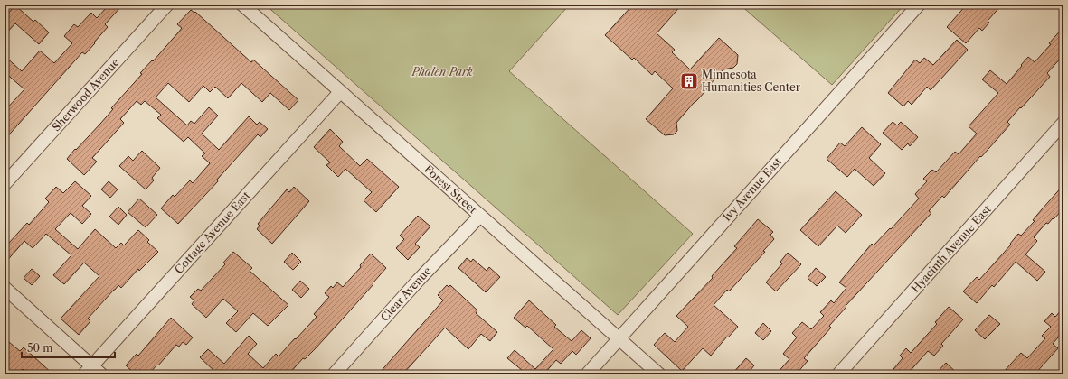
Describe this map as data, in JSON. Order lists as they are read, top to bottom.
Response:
{
  "streets": {
    "street": [
      "Sherwood Avenue",
      "Forest Street",
      "Ivy Avenue East",
      "Cottage Avenue East",
      "Hyacinth Avenue East",
      "Clear Avenue"
    ]
  },
  "crossings": [
    ["Forest Street", "Ivy Avenue East"],
    ["Forest Street", "Cottage Avenue East"],
    ["Forest Street", "Clear Avenue"]
  ],
  "parks": ["Phalen Park"],
  "places": {
    "building": ["Minnesota Humanities Center"]
  },
  "scale_bar": "50 m"
}
